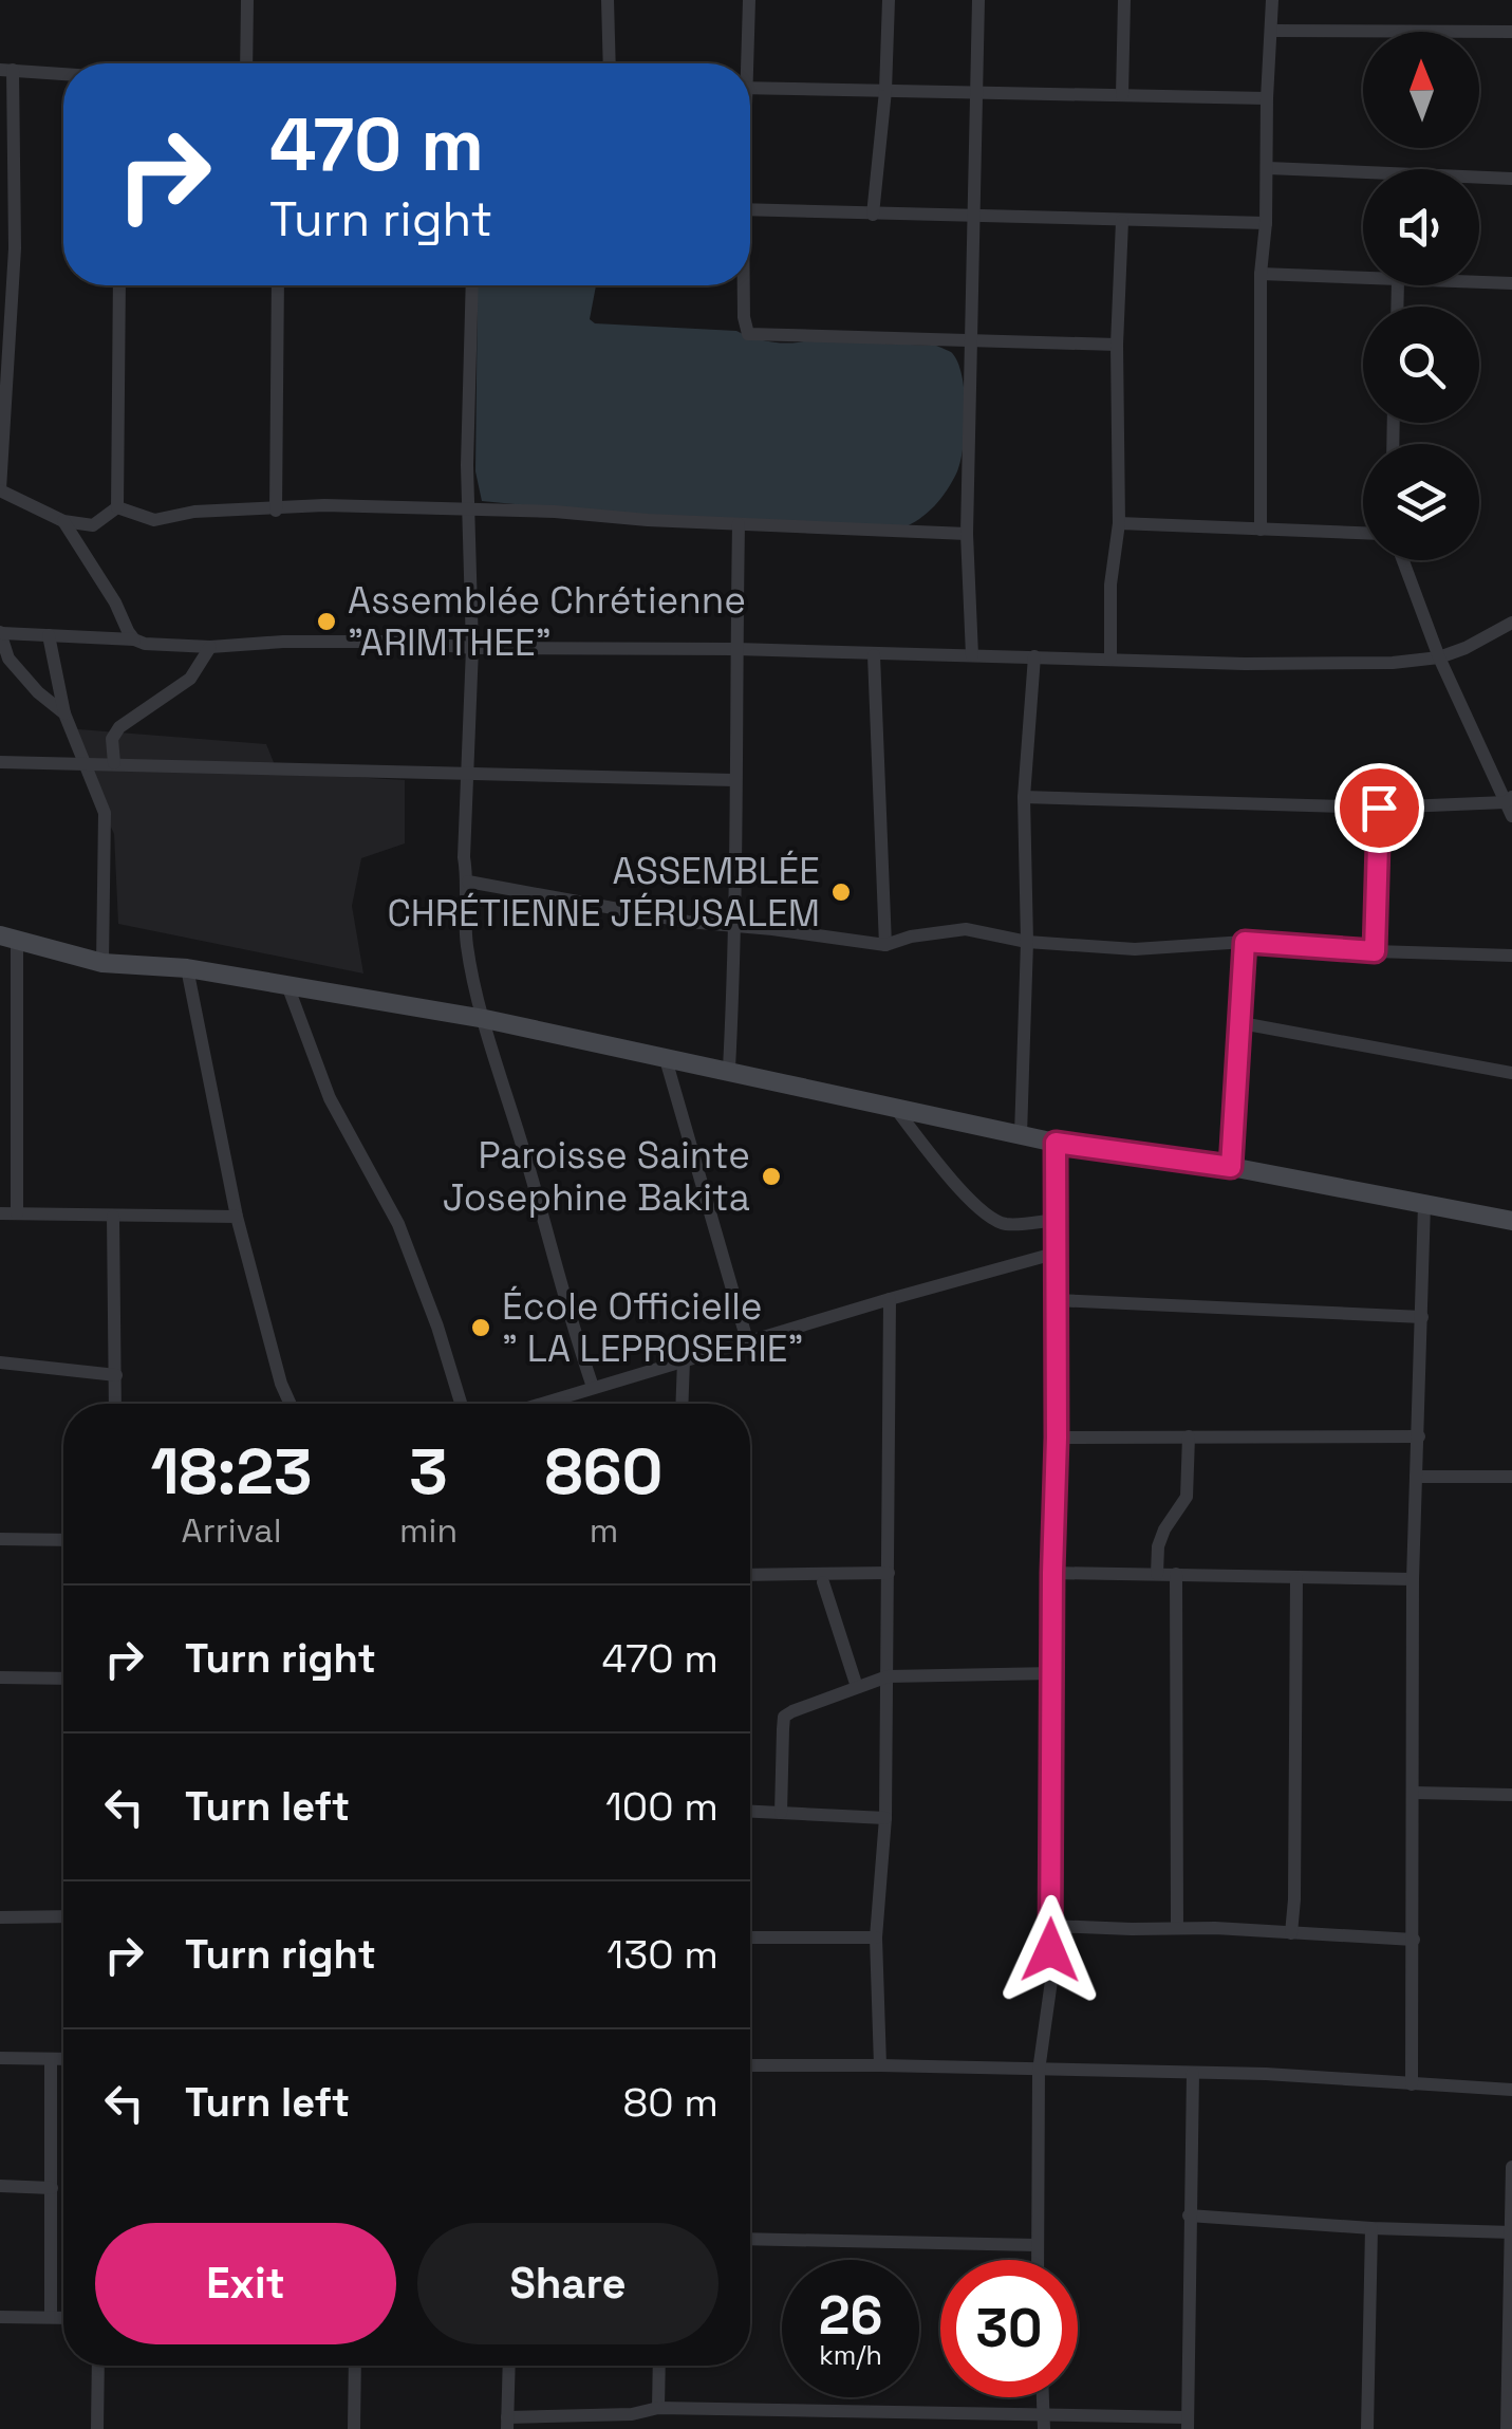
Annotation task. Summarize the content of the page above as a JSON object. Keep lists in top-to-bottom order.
{
  "places": [
    "Assemblée Chrétienne \"ARIMTHEE\"",
    "ASSEMBLÉE CHRÉTIENNE JÉRUSALEM",
    "Paroisse Sainte Josephine Bakita",
    "École Officielle \" LA LEPROSERIE\""
  ],
  "north": "top",
  "page": {
    "turn": ["470 m", "Turn right"],
    "eta": [
      "18:23",
      "Arrival",
      "3",
      "min",
      "860",
      "m"
    ],
    "list": [
      {
        "name": "Turn right",
        "value": "470 m"
      },
      {
        "name": "Turn left",
        "value": "100 m"
      },
      {
        "name": "Turn right",
        "value": "130 m"
      },
      {
        "name": "Turn left",
        "value": "80 m"
      }
    ],
    "buttons": ["Exit", "Share"],
    "speed": "26 km/h",
    "limit": "30"
  }
}
